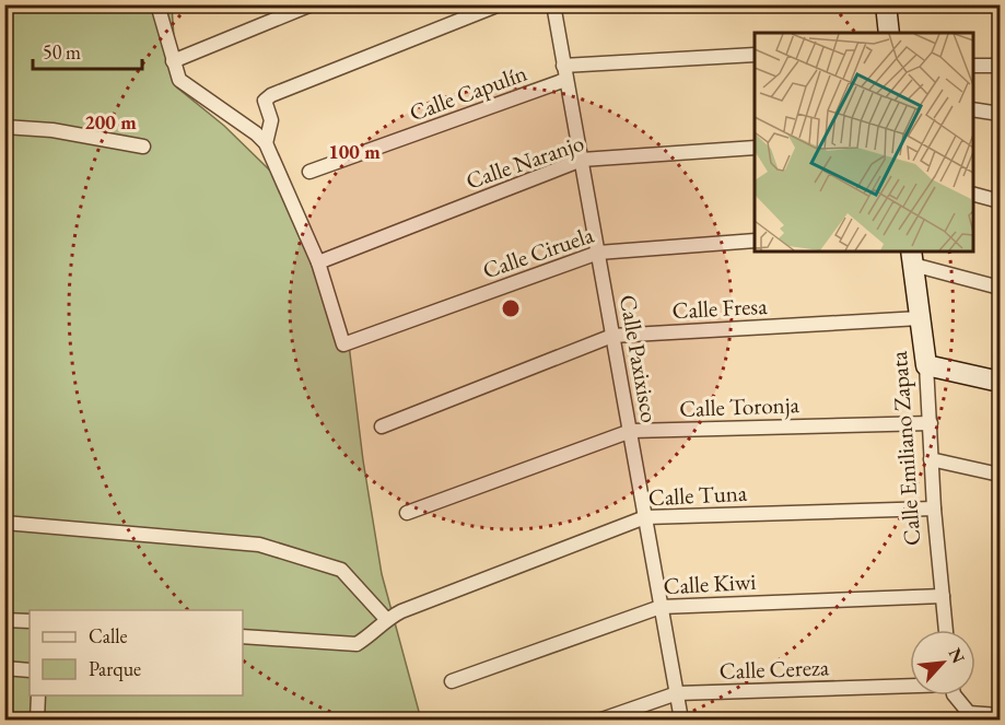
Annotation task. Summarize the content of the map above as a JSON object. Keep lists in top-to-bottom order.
{
  "streets": {
    "main road": ["Calle Emiliano Zapata"],
    "street": [
      "Calle Capulín",
      "Calle Naranjo",
      "Calle Ciruela",
      "Calle Fresa",
      "Calle Paxixisco",
      "Calle Toronja",
      "Calle Tuna",
      "Calle Kiwi",
      "Calle Cereza"
    ]
  },
  "crossings": [
    ["Calle Capulín", "Calle Paxixisco"],
    ["Calle Naranjo", "Calle Ciruela"],
    ["Calle Naranjo", "Calle Paxixisco"],
    ["Calle Ciruela", "Calle Paxixisco"],
    ["Calle Fresa", "Calle Paxixisco"],
    ["Calle Fresa", "Calle Emiliano Zapata"],
    ["Calle Paxixisco", "Calle Toronja"],
    ["Calle Paxixisco", "Calle Tuna"],
    ["Calle Paxixisco", "Calle Kiwi"],
    ["Calle Paxixisco", "Calle Cereza"],
    ["Calle Toronja", "Calle Emiliano Zapata"],
    ["Calle Emiliano Zapata", "Calle Tuna"],
    ["Calle Emiliano Zapata", "Calle Kiwi"]
  ],
  "legend": ["Calle", "Parque"],
  "scale_bar": "50 m",
  "north": "top right",
  "rings": ["200 m", "100 m"]
}
